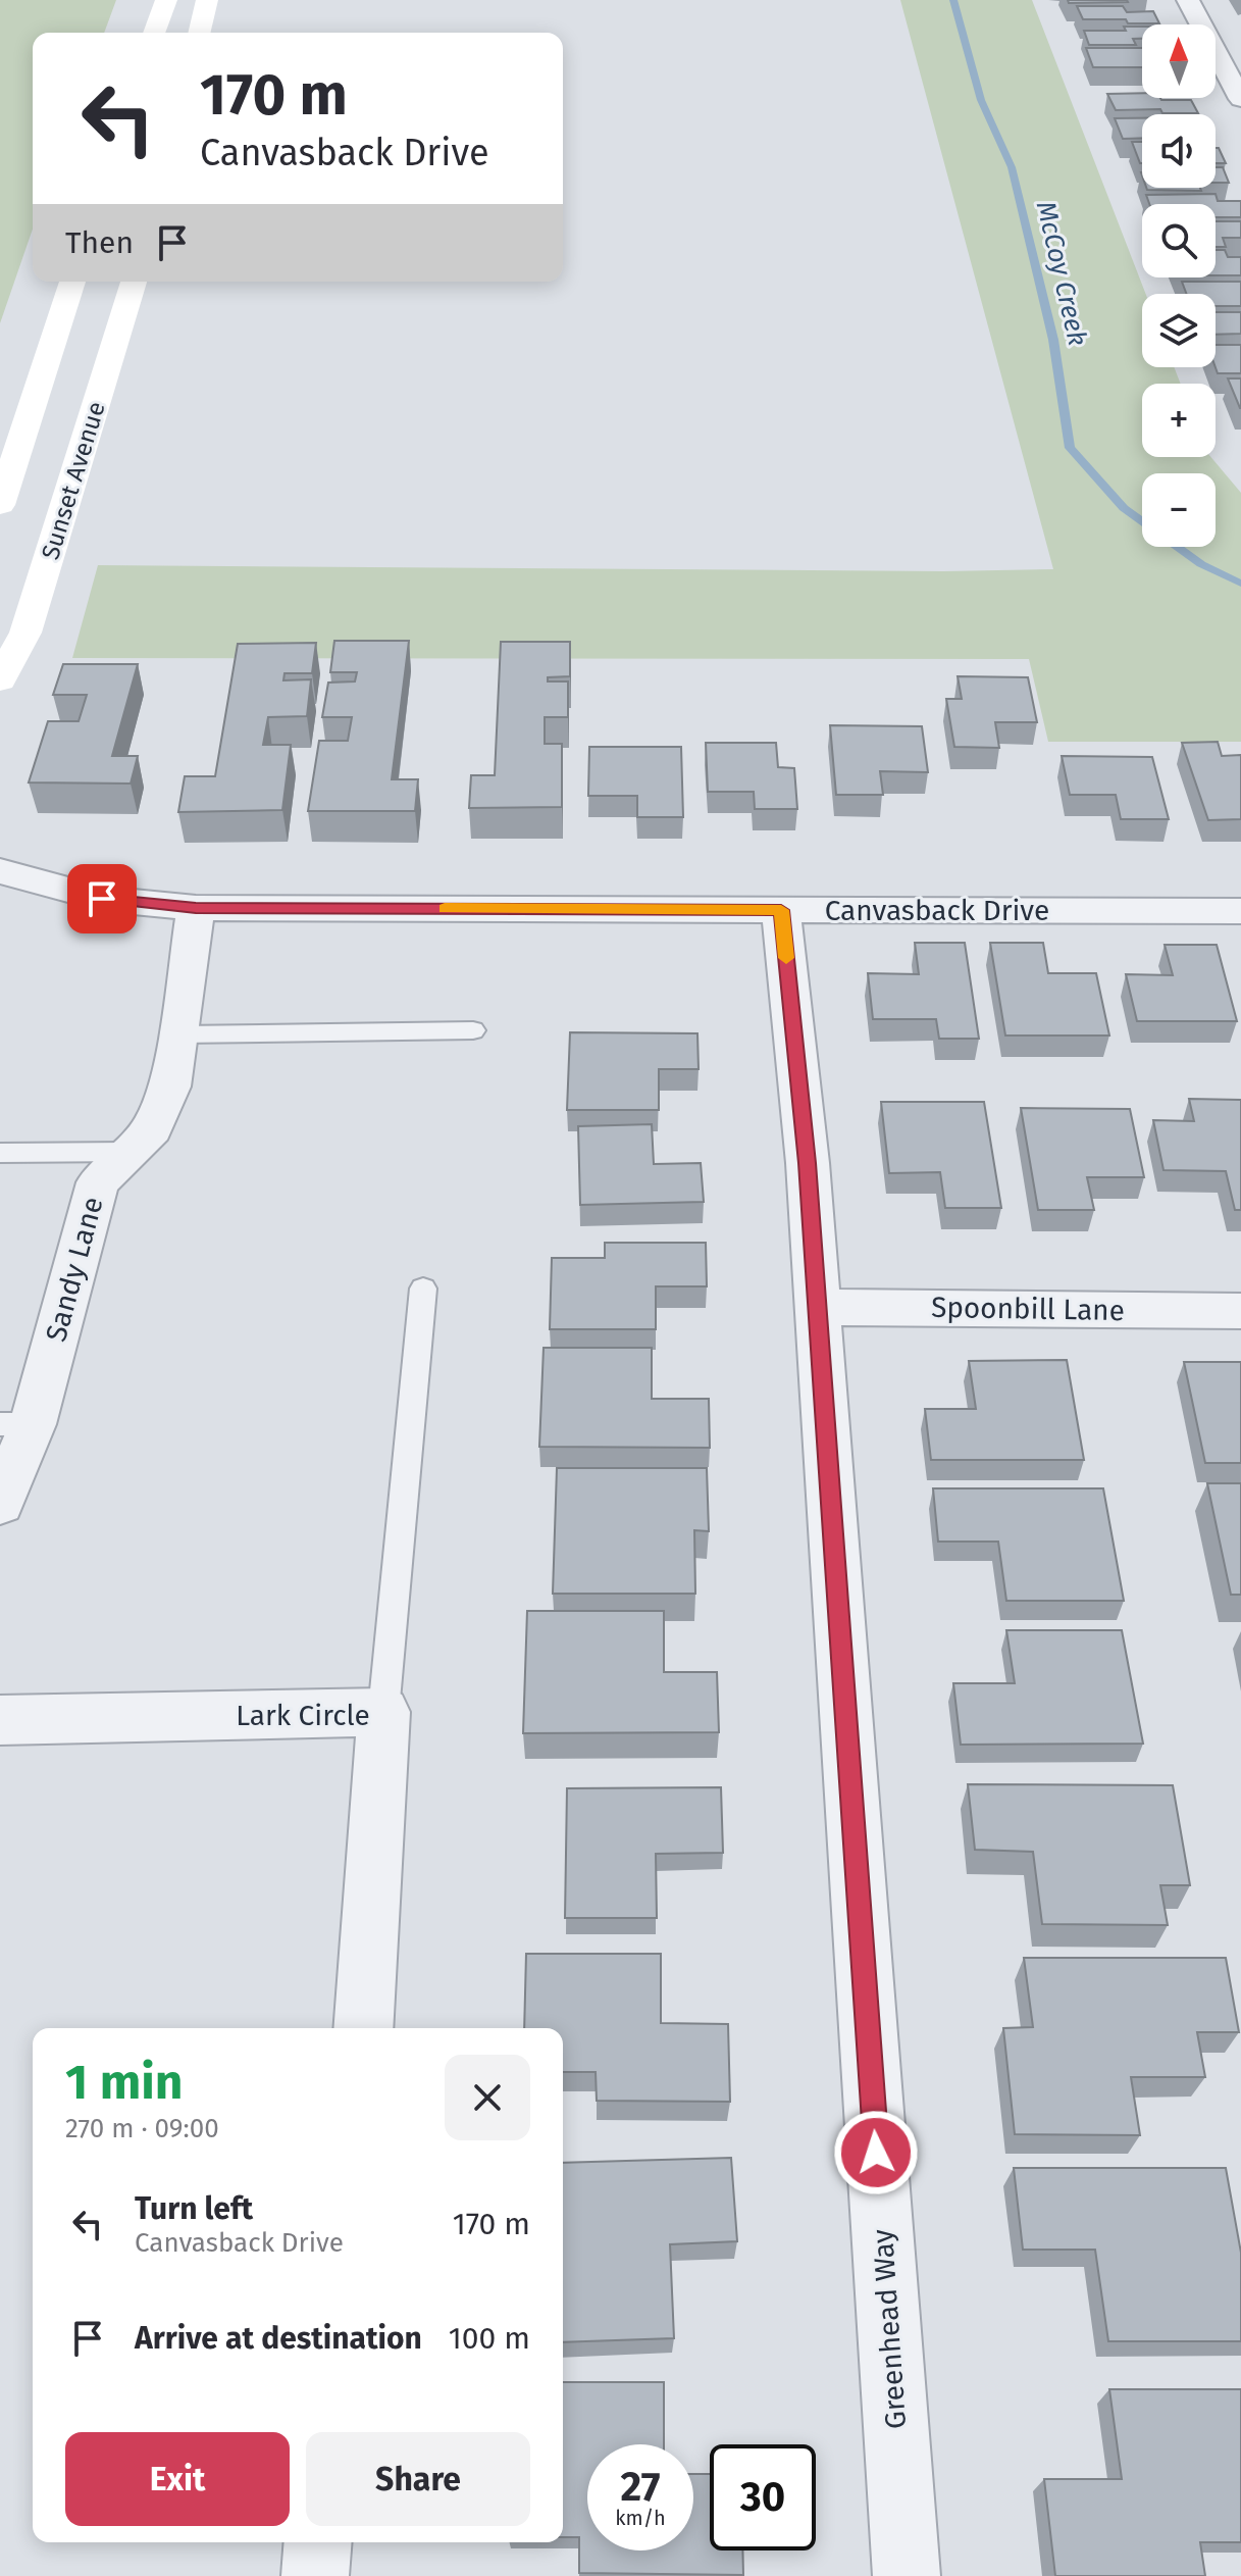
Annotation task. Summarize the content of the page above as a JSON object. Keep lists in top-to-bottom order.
{
  "streets": {
    "main road": ["Sunset Avenue"],
    "street": [
      "Canvasback Drive",
      "Sandy Lane",
      "Spoonbill Lane",
      "Lark Circle",
      "Greenhead Way"
    ]
  },
  "crossings": [
    ["Canvasback Drive", "Sandy Lane"],
    ["Canvasback Drive", "Greenhead Way"],
    ["Spoonbill Lane", "Greenhead Way"]
  ],
  "water": ["McCoy Creek"],
  "north": "top",
  "page": {
    "map_buttons": ["+", "−"],
    "turn": ["170 m", "Canvasback Drive"],
    "then": "Then",
    "heading": ["1 min", "270 m · 09:00"],
    "list": [
      {
        "name": "Turn left",
        "note": "Canvasback Drive",
        "value": "170 m"
      },
      {
        "name": "Arrive at destination",
        "value": "100 m"
      }
    ],
    "buttons": ["Exit", "Share"],
    "speed": "27 km/h",
    "limit": "30"
  }
}
